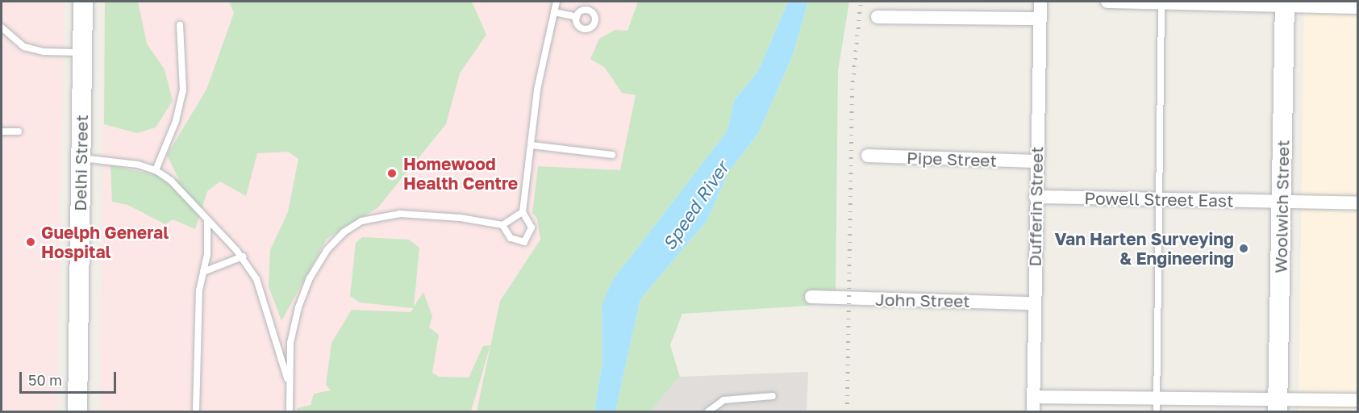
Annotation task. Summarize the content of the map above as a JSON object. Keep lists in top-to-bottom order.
{
  "streets": {
    "street": [
      "Pipe Street",
      "Delhi Street",
      "Powell Street East",
      "Dufferin Street",
      "Woolwich Street",
      "John Street"
    ]
  },
  "crossings": [
    ["Pipe Street", "Dufferin Street"],
    ["Powell Street East", "Dufferin Street"],
    ["Powell Street East", "Woolwich Street"],
    ["Dufferin Street", "John Street"]
  ],
  "water": ["Speed River"],
  "places": ["Homewood Health Centre", "Guelph General Hospital", "Van Harten Surveying & Engineering"],
  "scale_bar": "50 m"
}
